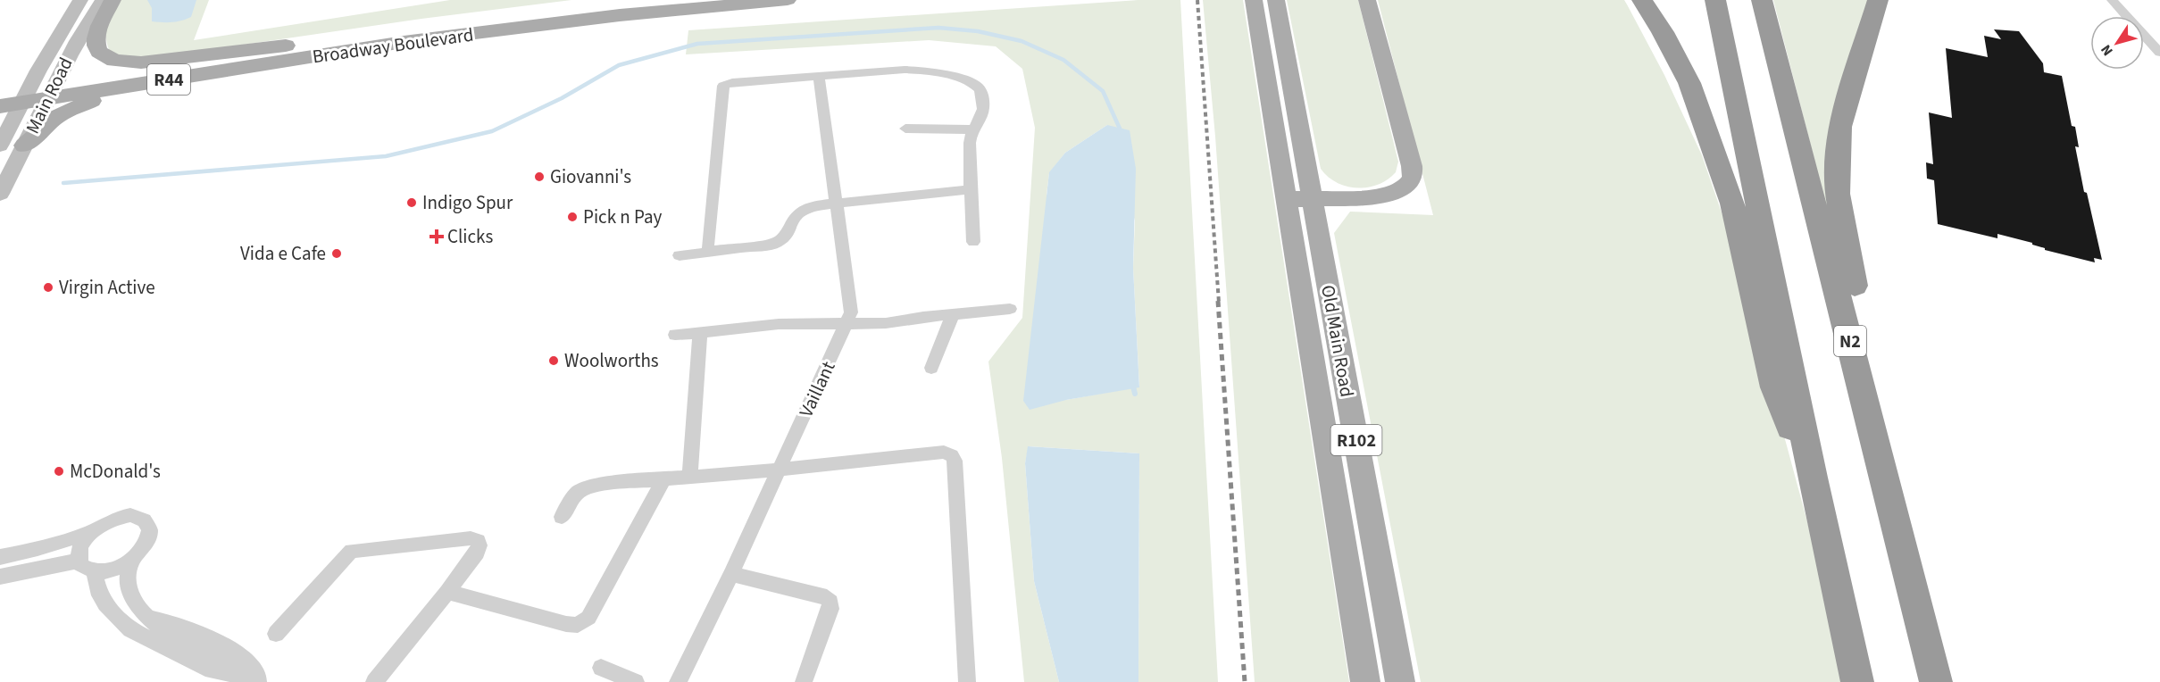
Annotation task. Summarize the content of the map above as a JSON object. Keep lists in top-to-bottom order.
{
  "streets": {
    "highway": ["N2"],
    "main road": [
      "Broadway Boulevard",
      "R44",
      "Main Road",
      "Old Main Road",
      "R102"
    ],
    "street": ["Vaillant"]
  },
  "crossings": [
    ["Broadway Boulevard", "Main Road"]
  ],
  "places": {
    "other": [
      "Giovanni's",
      "Indigo Spur",
      "Pick n Pay",
      "Vida e Cafe",
      "Virgin Active",
      "Woolworths",
      "McDonald's"
    ],
    "health": ["Clicks"]
  },
  "north": "bottom left"
}
